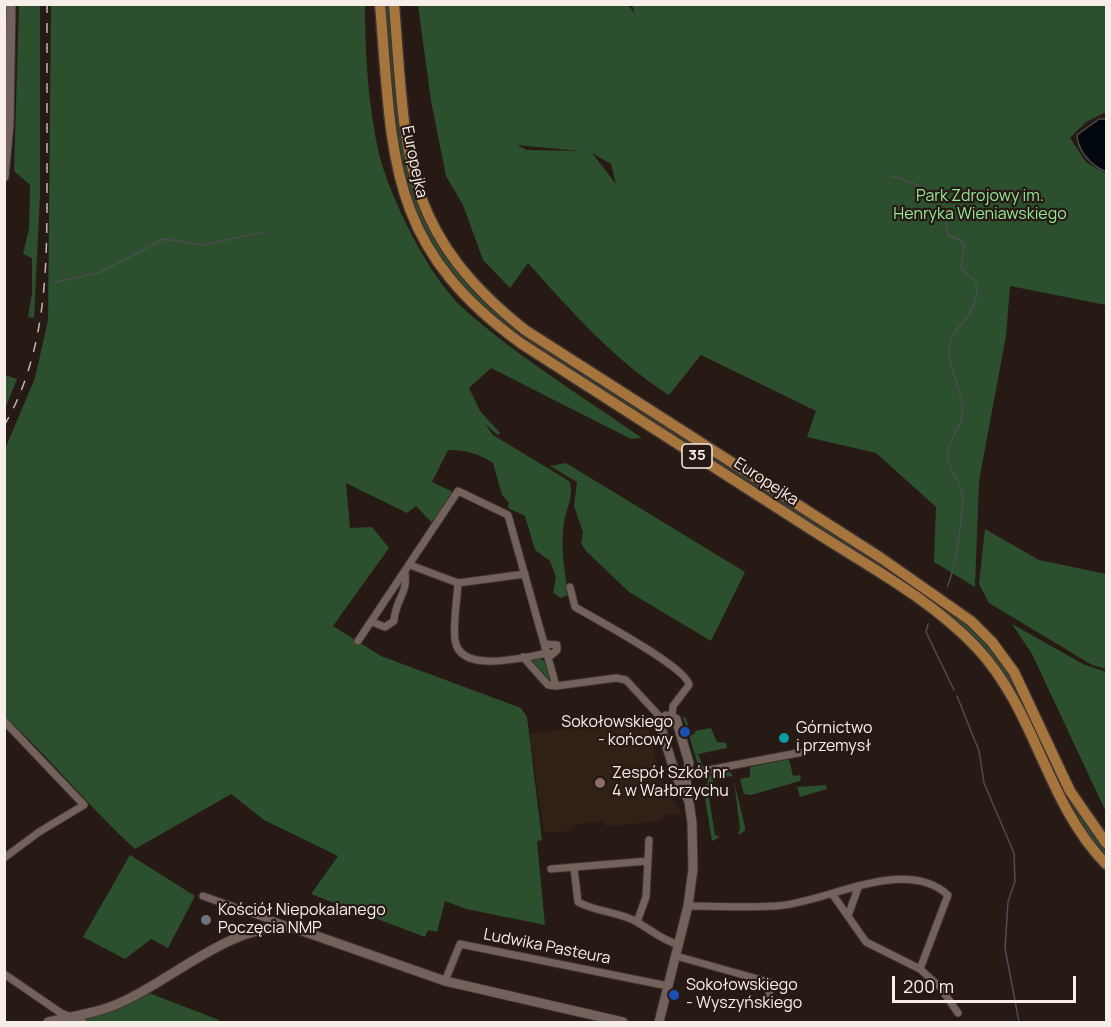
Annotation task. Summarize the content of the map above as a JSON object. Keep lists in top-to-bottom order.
{
  "streets": {
    "main road": ["Europejka", "35"],
    "street": ["Ludwika Pasteura"]
  },
  "parks": ["Park Zdrojowy im. Henryka Wieniawskiego"],
  "places": [
    "Sokołowskiego - końcowy",
    "Górnictwo i przemysł",
    "Zespół Szkół nr 4 w Wałbrzychu",
    "Kościół Niepokalanego Poczęcia NMP",
    "Sokołowskiego - Wyszyńskiego"
  ],
  "scale_bar": "200 m"
}
